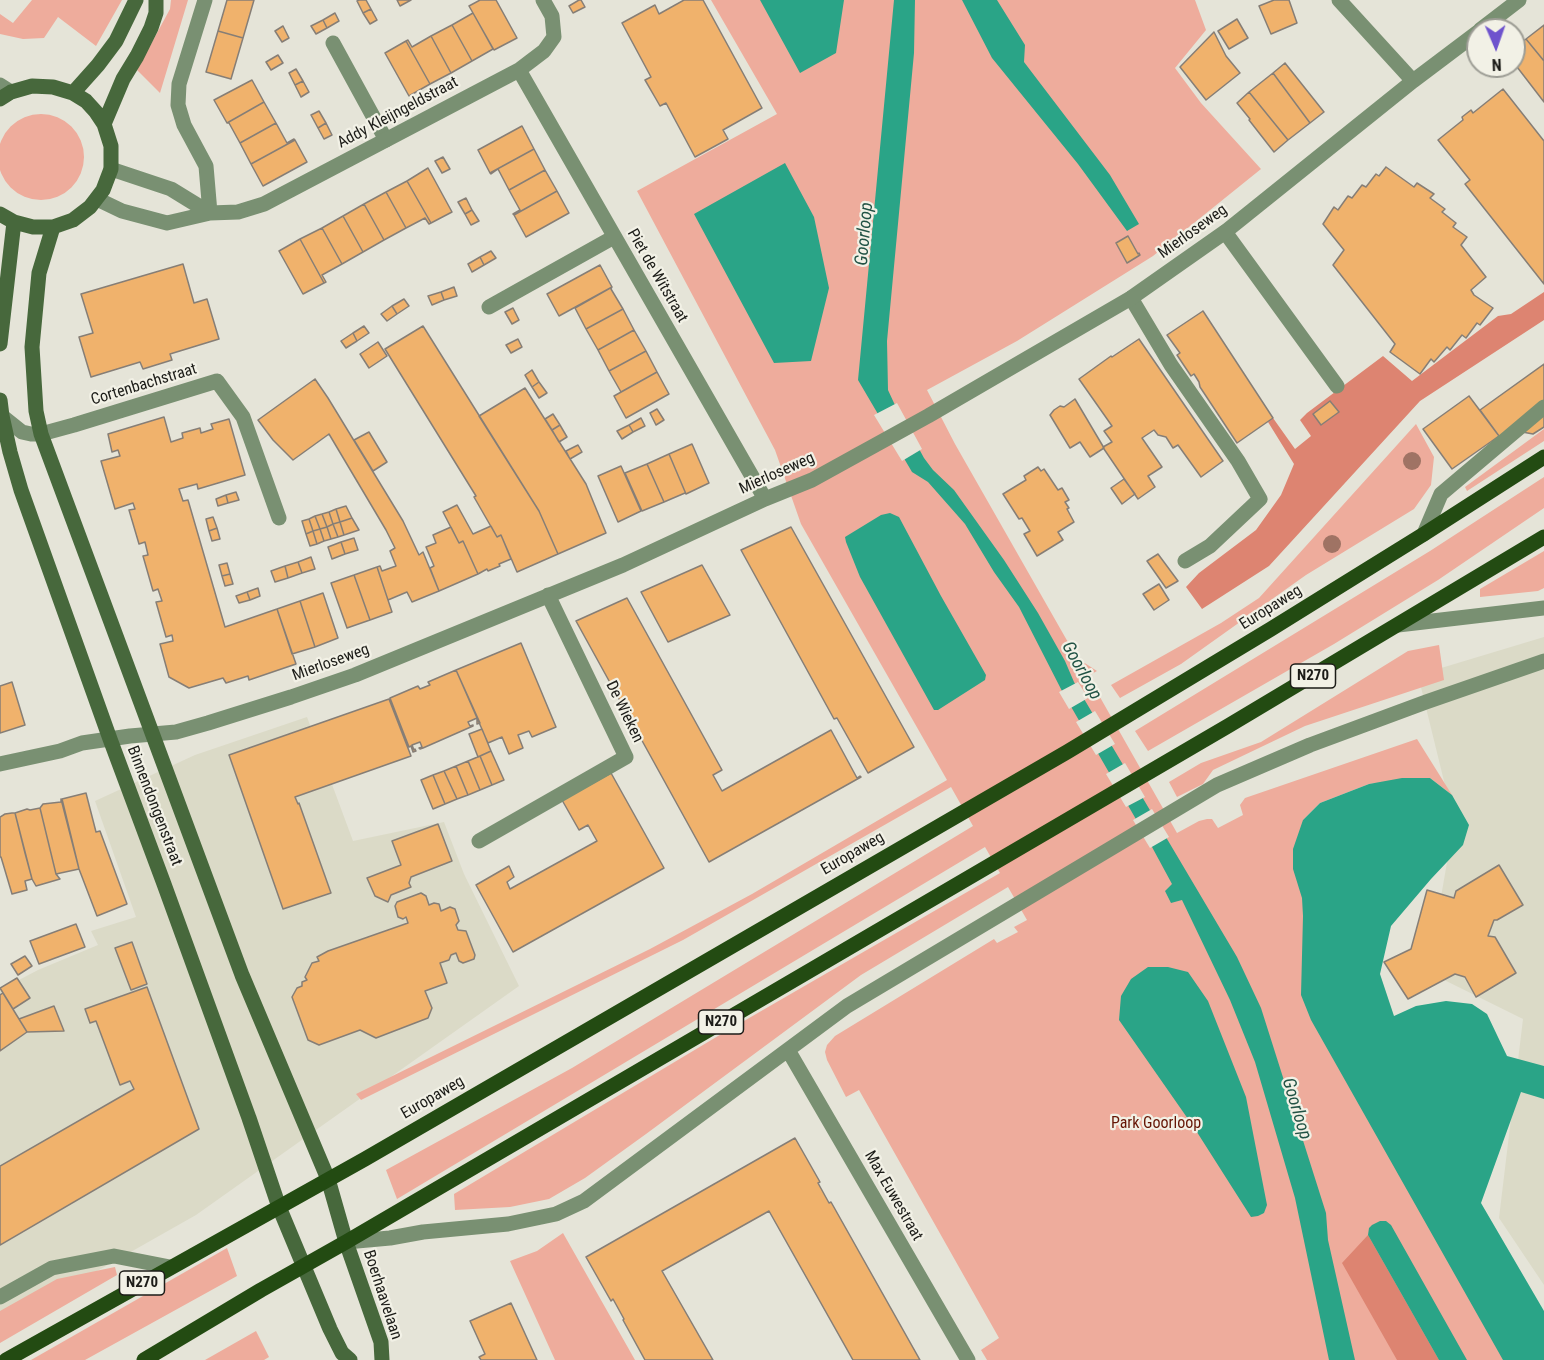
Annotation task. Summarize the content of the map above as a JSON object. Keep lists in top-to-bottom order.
{
  "streets": {
    "main road": [
      "Europaweg",
      "N270",
      "Binnendongenstraat",
      "Boerhaavelaan"
    ],
    "street": [
      "Addy Kleijngeldstraat",
      "Mierloseweg",
      "Piet de Witstraat",
      "Cortenbachstraat",
      "De Wieken",
      "Max Euwestraat"
    ]
  },
  "crossings": [
    ["Addy Kleijngeldstraat", "Piet de Witstraat"],
    ["Mierloseweg", "Piet de Witstraat"],
    ["Mierloseweg", "De Wieken"],
    ["Mierloseweg", "Binnendongenstraat"],
    ["Cortenbachstraat", "Binnendongenstraat"],
    ["Europaweg", "Binnendongenstraat"],
    ["N270", "Binnendongenstraat"],
    ["N270", "Boerhaavelaan"],
    ["Binnendongenstraat", "Boerhaavelaan"]
  ],
  "water": ["Goorloop"],
  "parks": ["Park Goorloop"],
  "north": "bottom"
}
